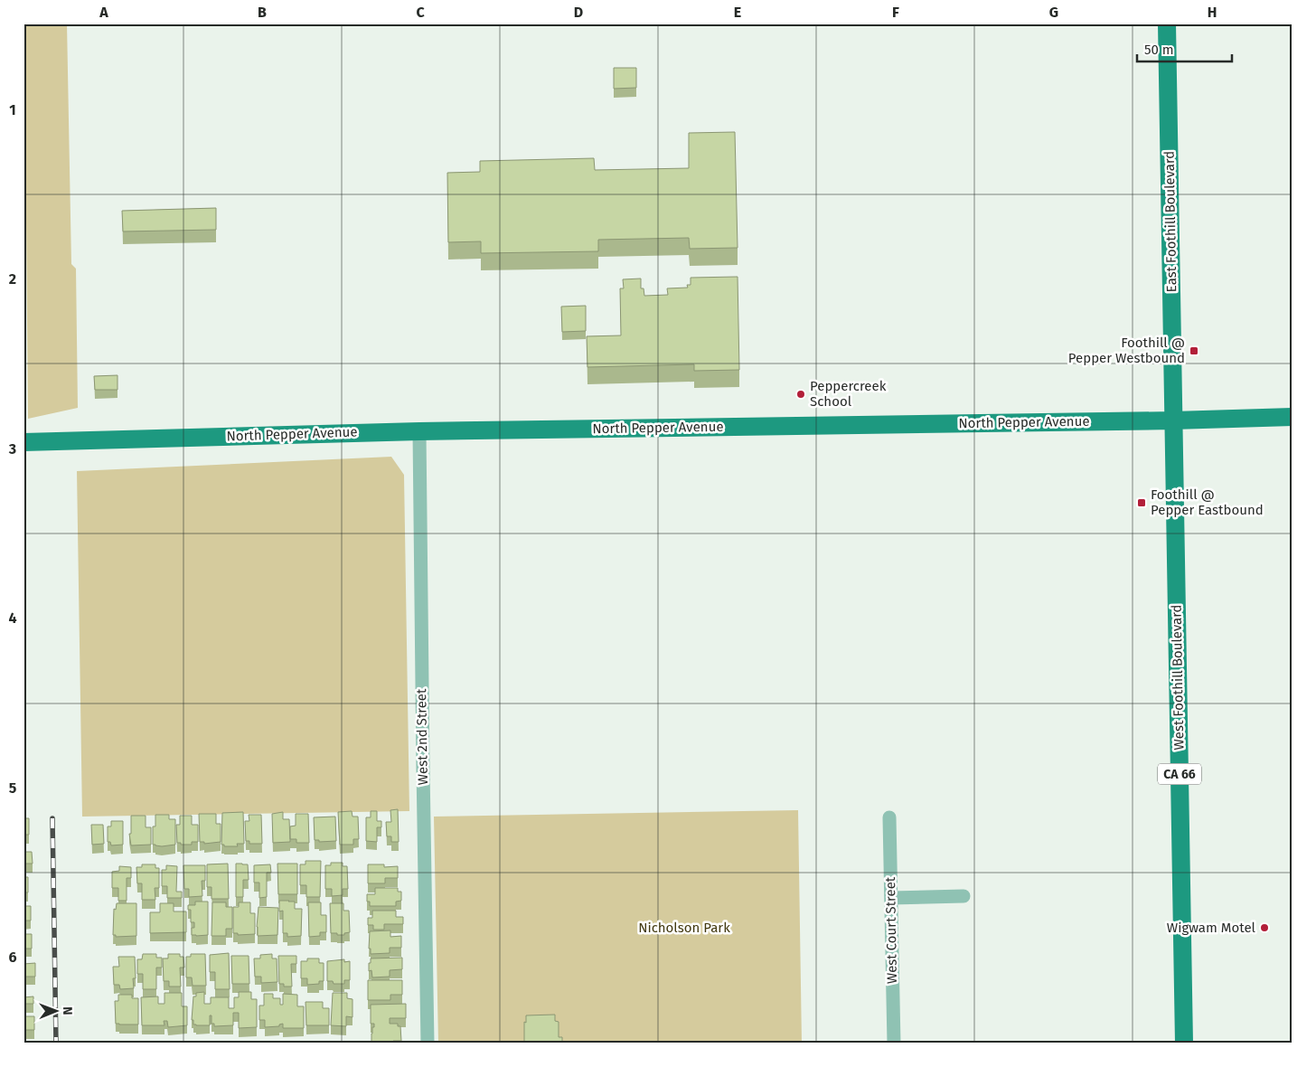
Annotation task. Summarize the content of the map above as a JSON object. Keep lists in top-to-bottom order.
{
  "streets": {
    "main road": [
      "East Foothill Boulevard",
      "North Pepper Avenue",
      "West Foothill Boulevard",
      "CA 66"
    ],
    "street": ["West 2nd Street", "West Court Street"]
  },
  "crossings": [
    ["East Foothill Boulevard", "North Pepper Avenue"],
    ["East Foothill Boulevard", "West Foothill Boulevard"],
    ["North Pepper Avenue", "West Foothill Boulevard"],
    ["North Pepper Avenue", "West 2nd Street"]
  ],
  "parks": ["Nicholson Park"],
  "places": {
    "transit": ["Foothill @ Pepper Westbound", "Foothill @ Pepper Eastbound"],
    "other": ["Peppercreek School", "Wigwam Motel"]
  },
  "scale_bar": "50 m",
  "north": "right",
  "grid": {
    "columns": [
      "A",
      "B",
      "C",
      "D",
      "E",
      "F",
      "G",
      "H"
    ],
    "rows": [
      "1",
      "2",
      "3",
      "4",
      "5",
      "6"
    ]
  }
}
